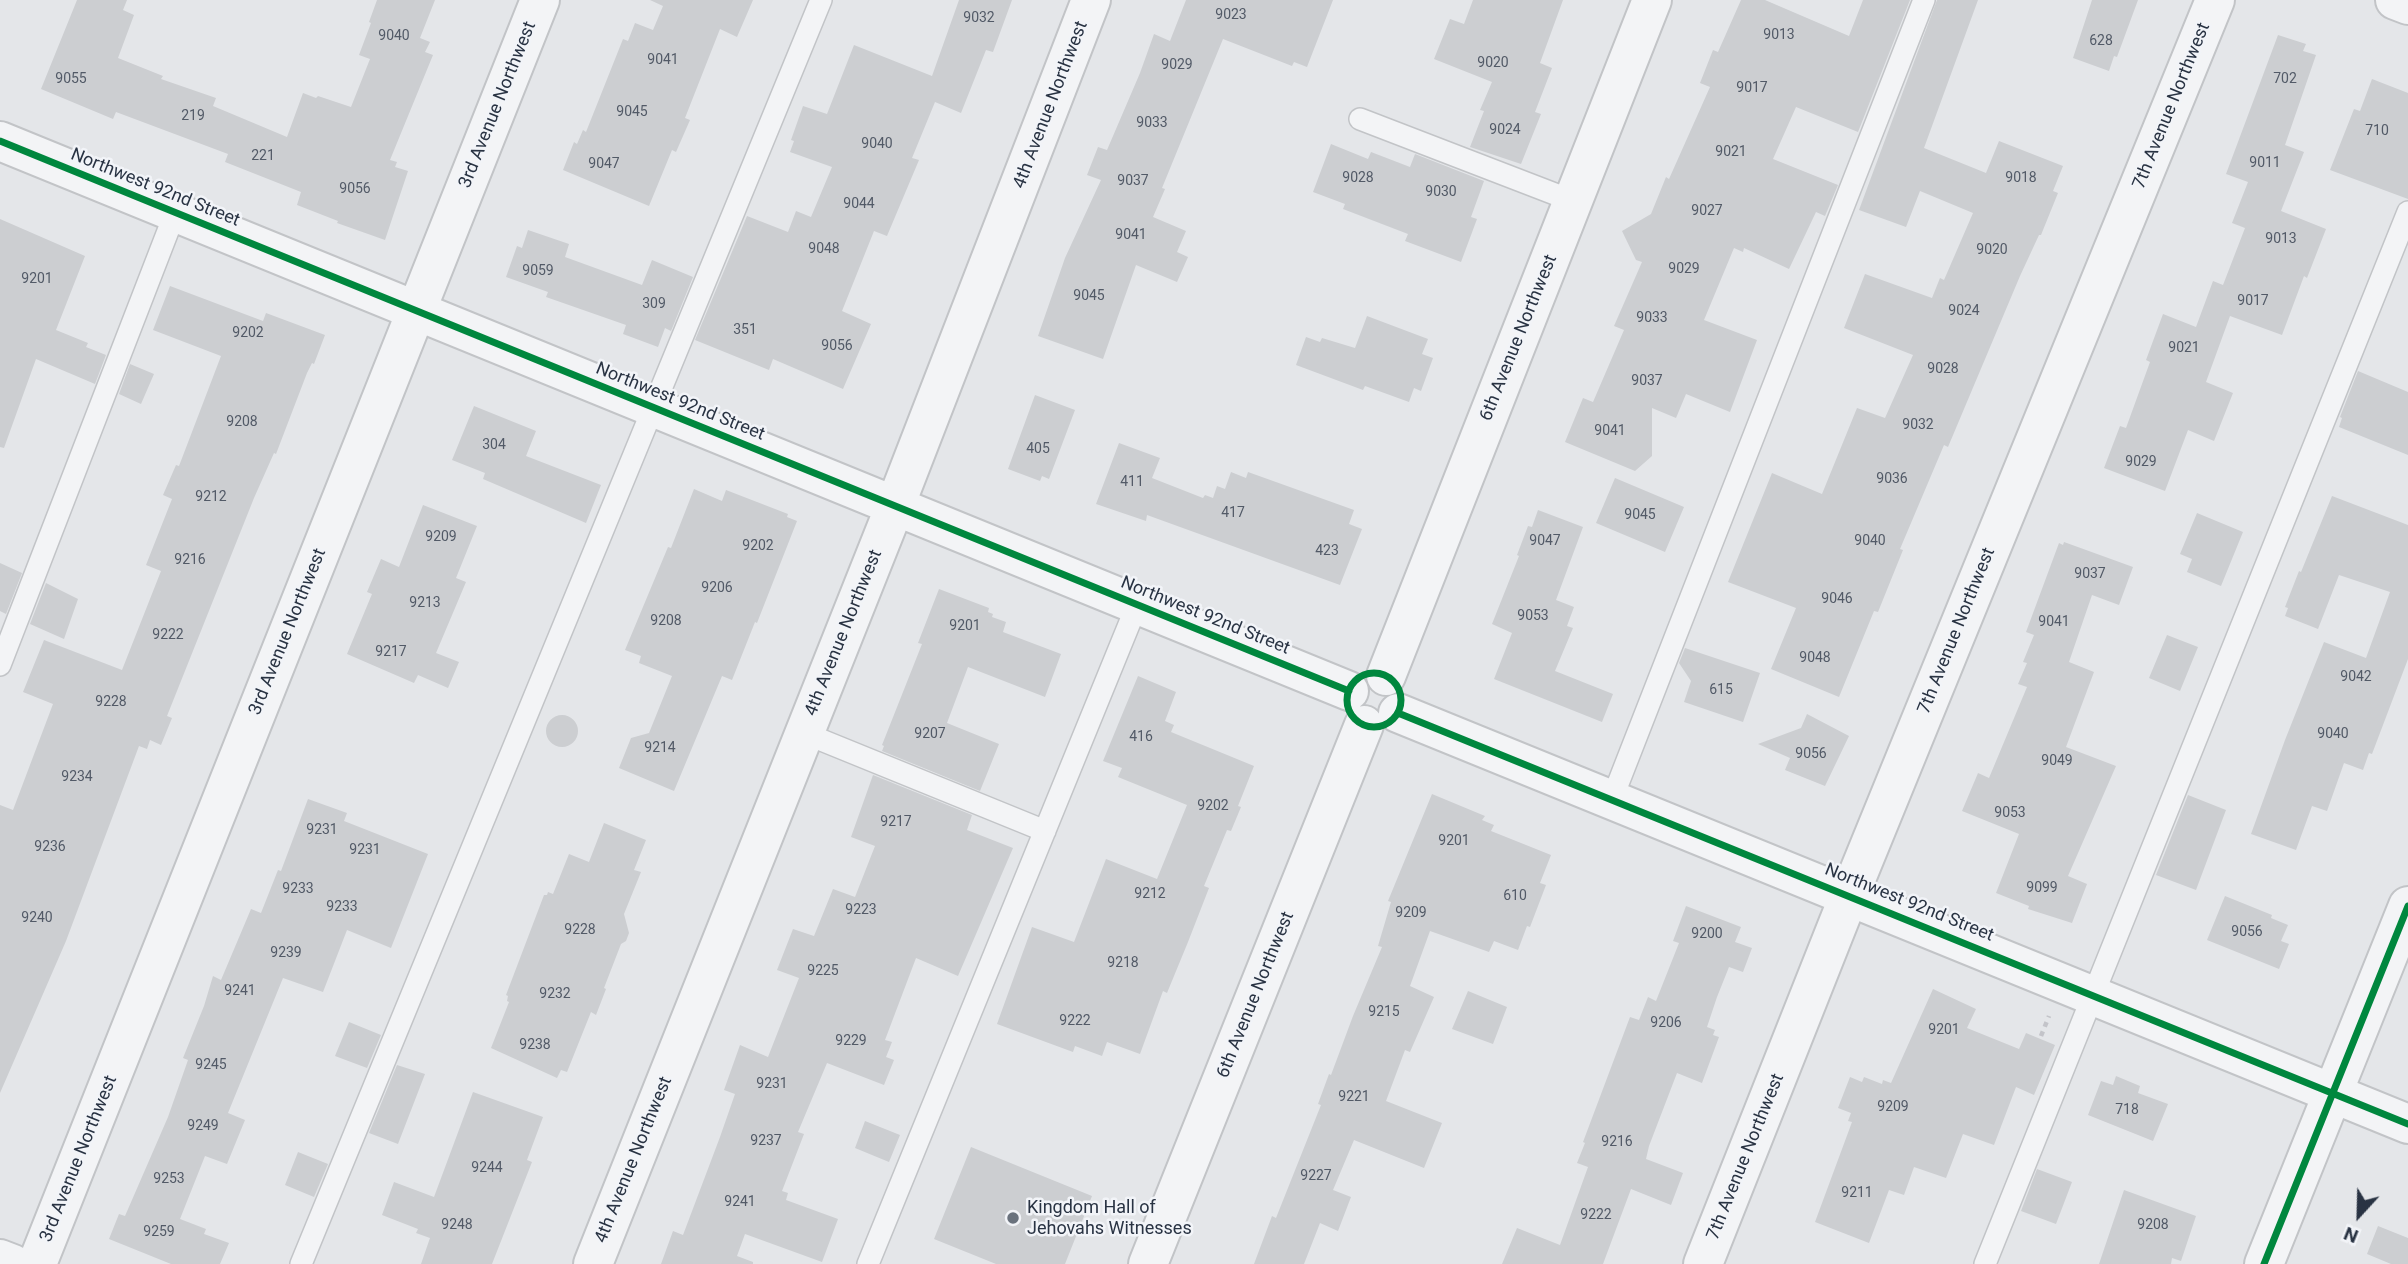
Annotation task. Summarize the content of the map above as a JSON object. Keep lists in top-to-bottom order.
{
  "streets": {
    "street": [
      "3rd Avenue Northwest",
      "4th Avenue Northwest",
      "7th Avenue Northwest",
      "Northwest 92nd Street",
      "6th Avenue Northwest"
    ]
  },
  "crossings": [
    ["3rd Avenue Northwest", "Northwest 92nd Street"],
    ["4th Avenue Northwest", "Northwest 92nd Street"],
    ["7th Avenue Northwest", "Northwest 92nd Street"],
    ["Northwest 92nd Street", "6th Avenue Northwest"]
  ],
  "places": ["Kingdom Hall of Jehovahs Witnesses"],
  "house_numbers": [
    "9023",
    "9032",
    "9013",
    "9040",
    "628",
    "9041",
    "9020",
    "9029",
    "9055",
    "702",
    "9017",
    "9045",
    "219",
    "9033",
    "9024",
    "710",
    "9040",
    "9021",
    "221",
    "9011",
    "9047",
    "9028",
    "9018",
    "9037",
    "9056",
    "9030",
    "9044",
    "9027",
    "9041",
    "9013",
    "9048",
    "9020",
    "9029",
    "9059",
    "9201",
    "9045",
    "9017",
    "309",
    "9024",
    "9033",
    "351",
    "9202",
    "9056",
    "9021",
    "9028",
    "9037",
    "9208",
    "9032",
    "9041",
    "304",
    "405",
    "9029",
    "9036",
    "411",
    "9212",
    "417",
    "9045",
    "9209",
    "9047",
    "9040",
    "9202",
    "423",
    "9216",
    "9037",
    "9206",
    "9046",
    "9213",
    "9053",
    "9208",
    "9041",
    "9201",
    "9222",
    "9217",
    "9048",
    "9042",
    "615",
    "9228",
    "9207",
    "9040",
    "416",
    "9214",
    "9056",
    "9049",
    "9234",
    "9202",
    "9053",
    "9217",
    "9231",
    "9201",
    "9236",
    "9231",
    "9099",
    "9233",
    "9212",
    "610",
    "9233",
    "9223",
    "9209",
    "9240",
    "9228",
    "9056",
    "9200",
    "9239",
    "9218",
    "9225",
    "9241",
    "9232",
    "9215",
    "9222",
    "9206",
    "9201",
    "9229",
    "9238",
    "9245",
    "9231",
    "9221",
    "9209",
    "718",
    "9249",
    "9237",
    "9216",
    "9244",
    "9227",
    "9253",
    "9211",
    "9241",
    "9222",
    "9248",
    "9208",
    "9259"
  ],
  "north": "bottom"
}
